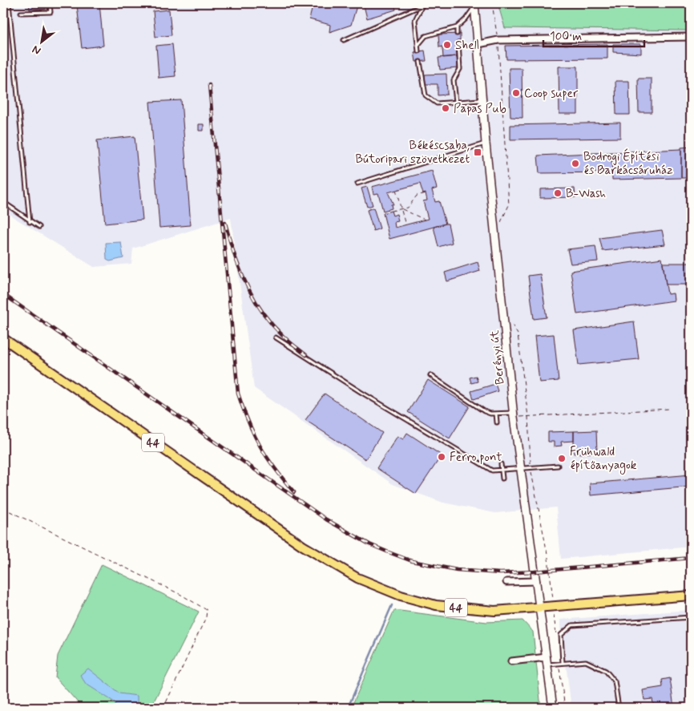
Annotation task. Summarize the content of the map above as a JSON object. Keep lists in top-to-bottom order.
{
  "streets": {
    "main road": ["44"],
    "street": ["Berényi út"]
  },
  "crossings": [
    ["Berényi út", "44"]
  ],
  "places": {
    "other": [
      "Shell",
      "Coop super",
      "Papas Pub",
      "Bodrogi Építési és Barkácsáruház",
      "B-Wash",
      "Ferro pont",
      "Frühwald építőanyagok"
    ],
    "transit": ["Békéscsaba, Bútoripari szövetkezet"]
  },
  "scale_bar": "100 m",
  "north": "bottom left"
}
